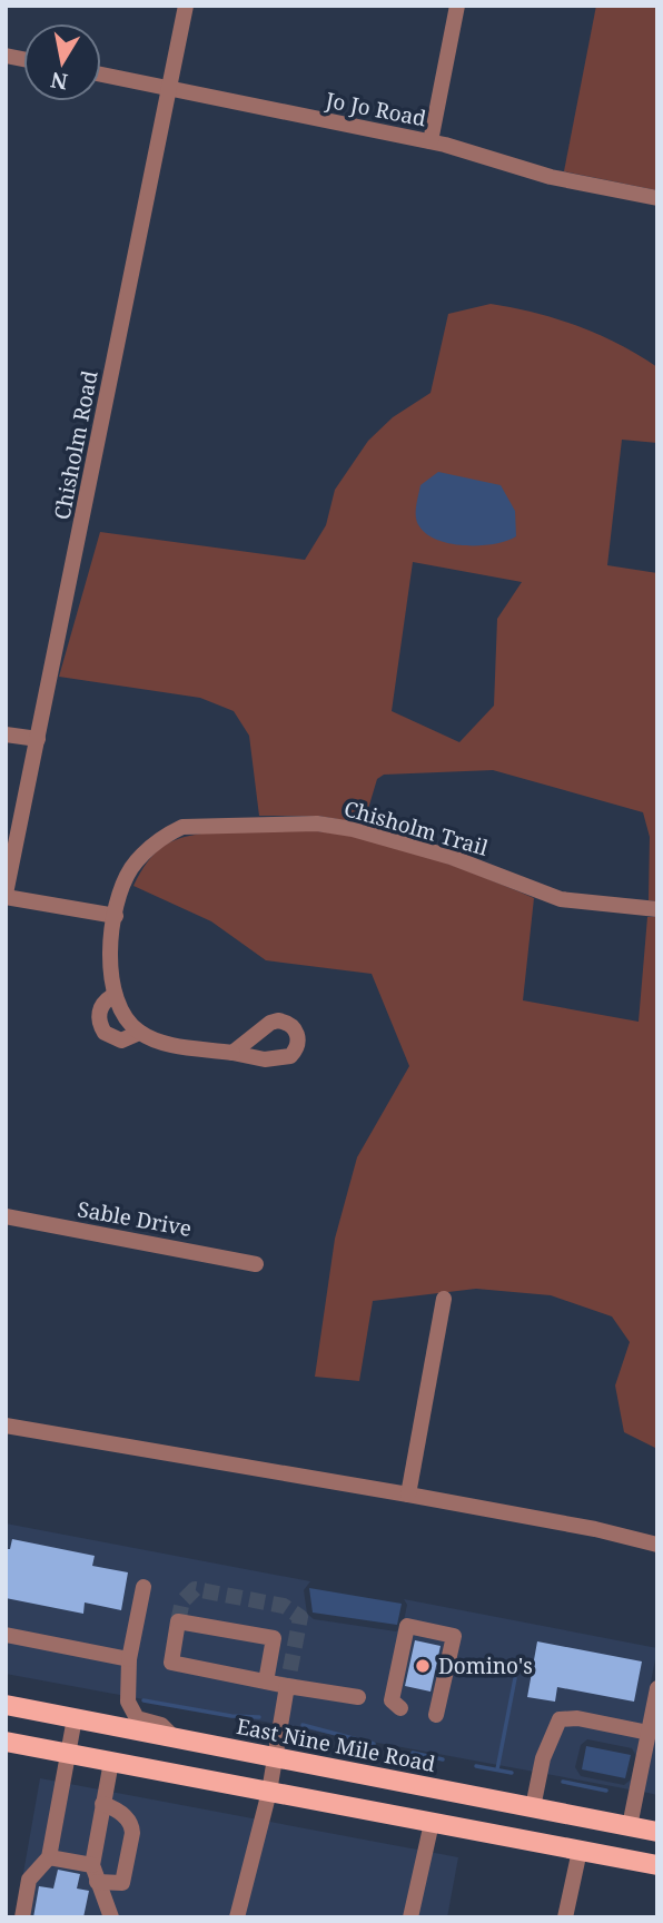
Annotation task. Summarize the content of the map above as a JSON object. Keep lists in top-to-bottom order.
{
  "streets": {
    "main road": ["East Nine Mile Road"],
    "street": [
      "Jo Jo Road",
      "Chisholm Road",
      "Chisholm Trail",
      "Sable Drive"
    ]
  },
  "crossings": [
    ["Jo Jo Road", "Chisholm Road"]
  ],
  "places": ["Domino's"],
  "north": "bottom"
}
